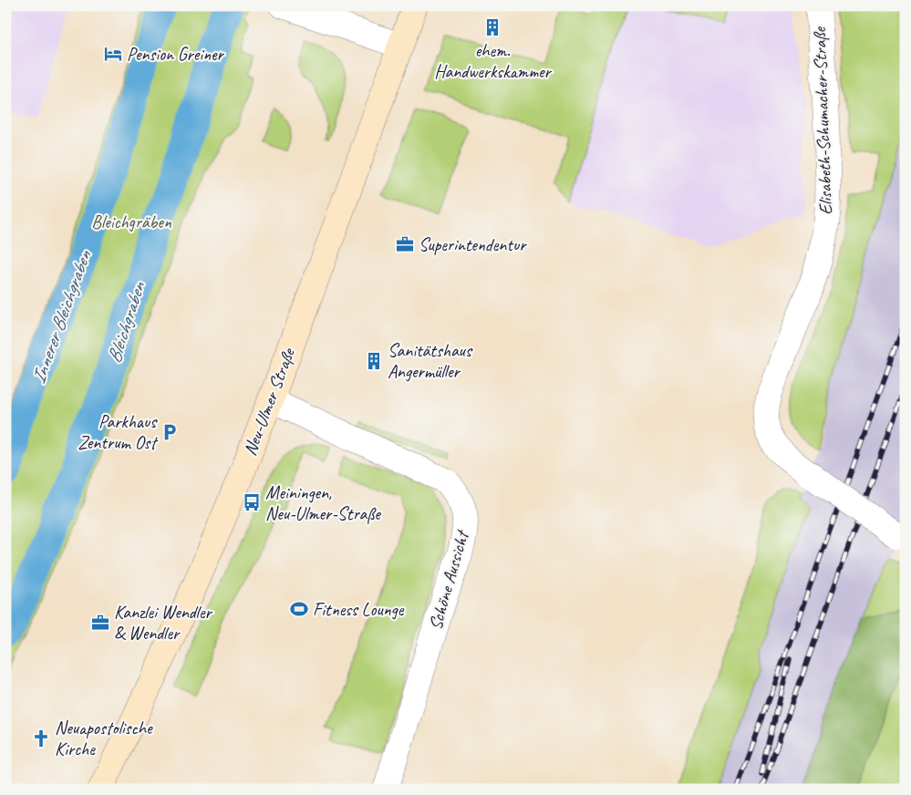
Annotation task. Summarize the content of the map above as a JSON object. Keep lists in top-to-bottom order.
{
  "streets": {
    "main road": ["Neu-Ulmer Straße"],
    "street": ["Elisabeth-Schumacher-Straße", "Schöne Aussicht"]
  },
  "crossings": [
    ["Neu-Ulmer Straße", "Schöne Aussicht"]
  ],
  "water": ["Innerer Bleichgraben", "Bleichgraben"],
  "parks": ["Bleichgräben"],
  "places": {
    "building": ["ehem. Handwerkskammer", "Sanitätshaus Angermüller"],
    "hotel": ["Pension Greiner"],
    "office": ["Superintendentur", "Kanzlei Wendler & Wendler"],
    "parking": ["Parkhaus Zentrum Ost"],
    "bus stop": ["Meiningen, Neu-Ulmer-Straße"],
    "sports": ["Fitness Lounge"],
    "church": ["Neuapostolische Kirche"]
  }
}
